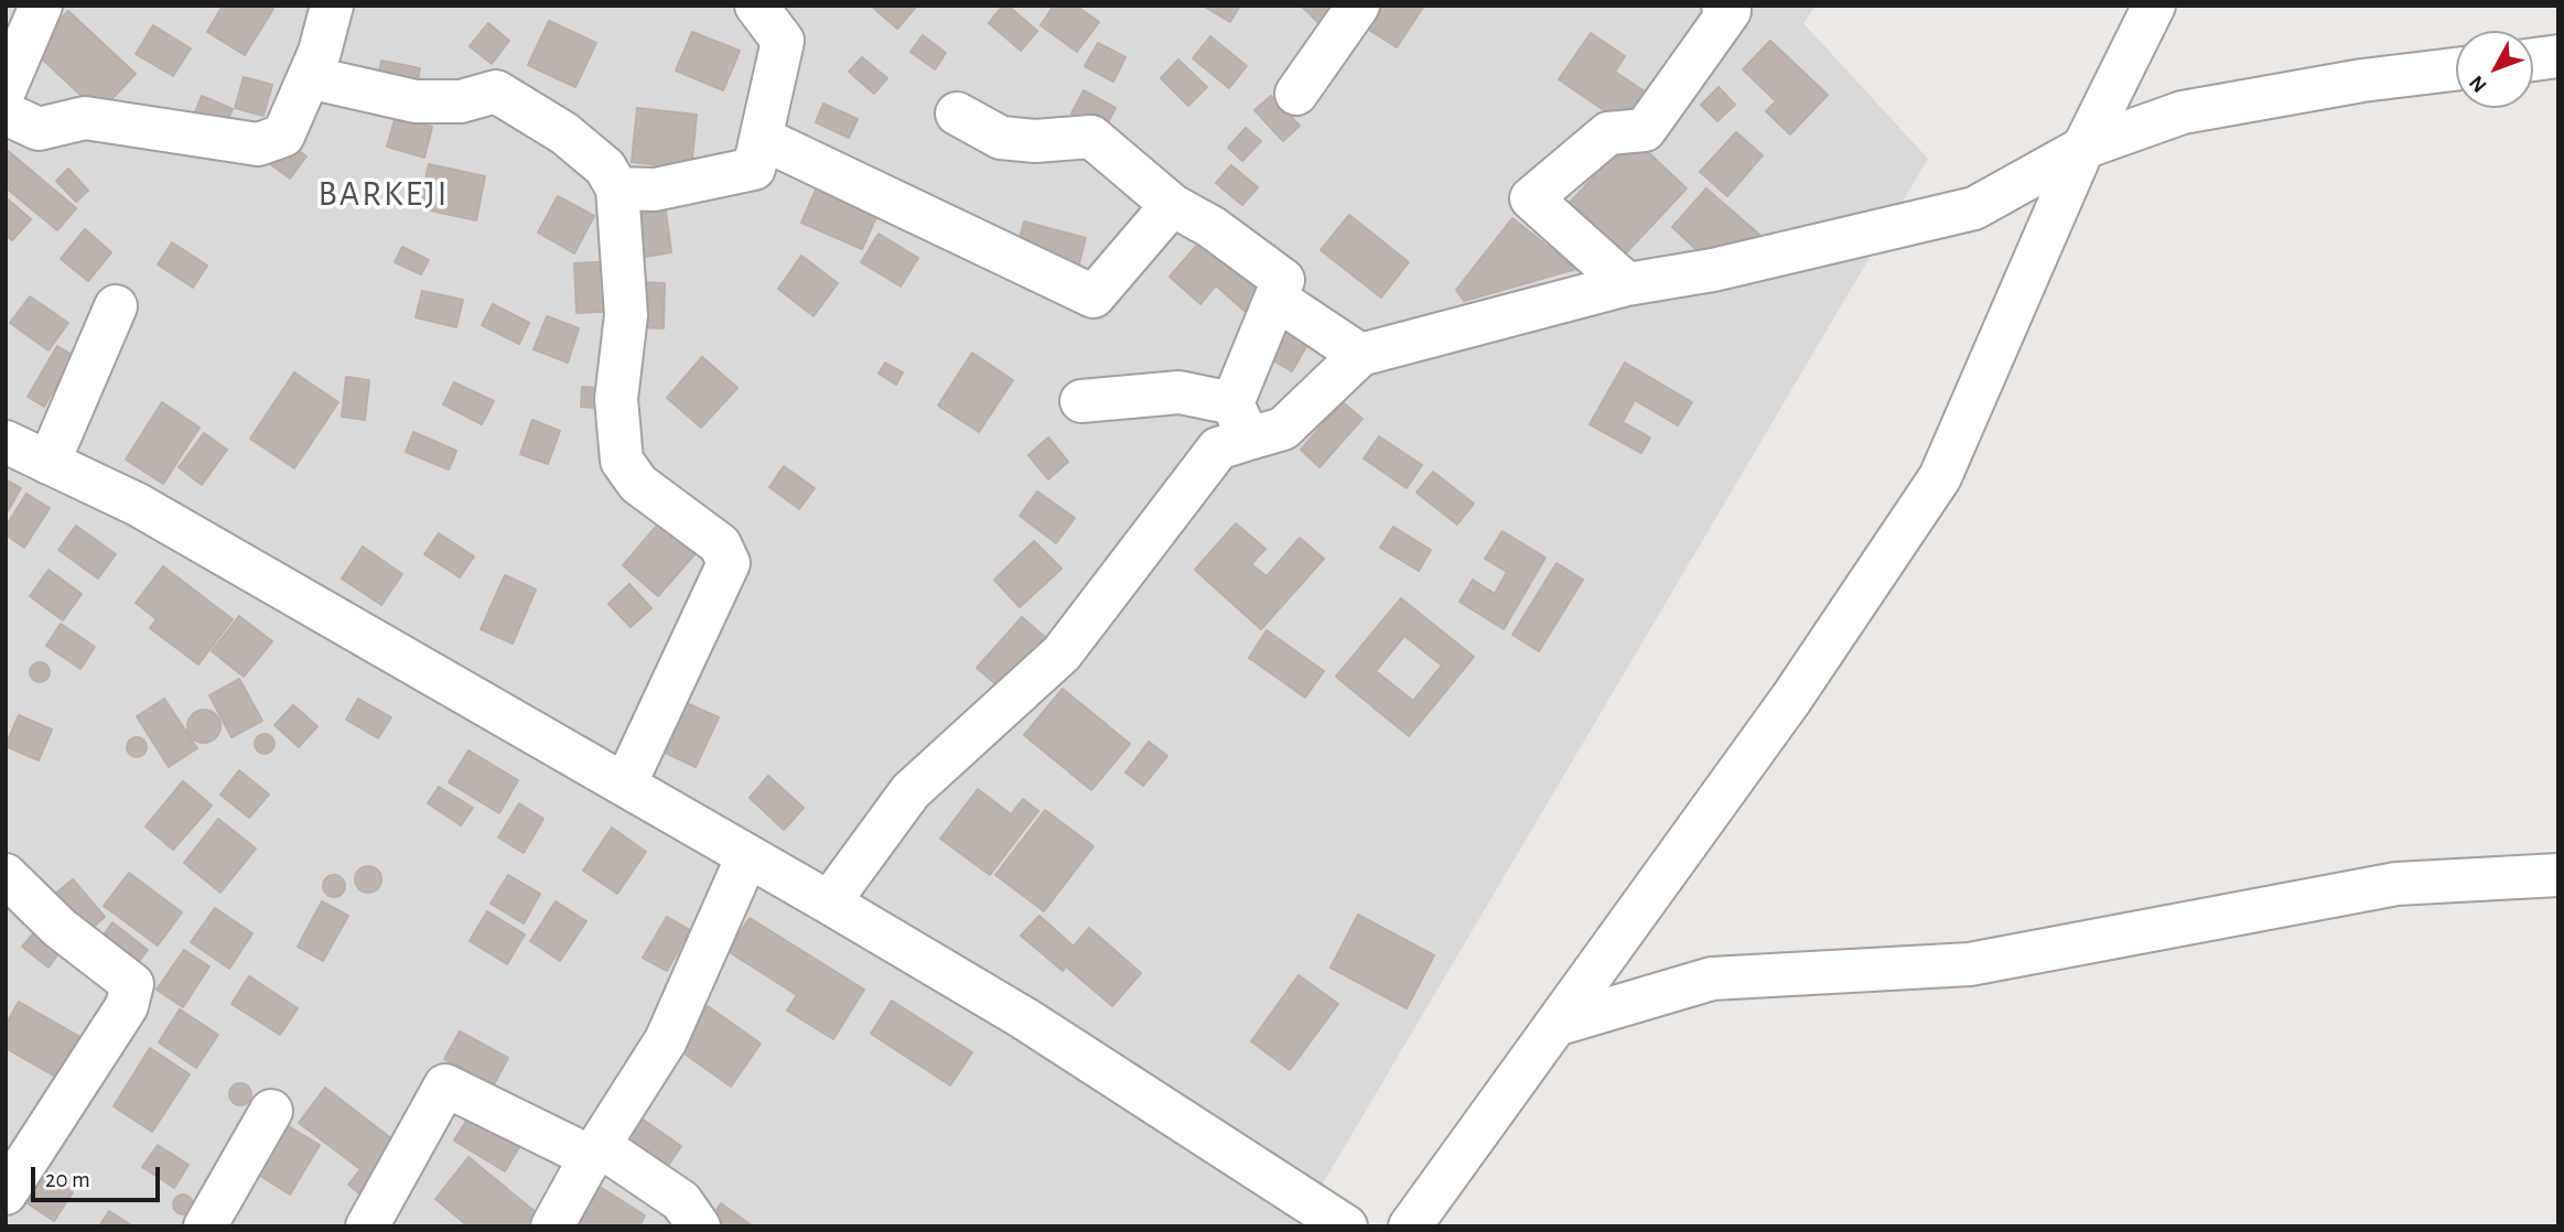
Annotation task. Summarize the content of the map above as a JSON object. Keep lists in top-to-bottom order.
{
  "districts": ["BARKEJI"],
  "scale_bar": "20 m",
  "north": "bottom left"
}
